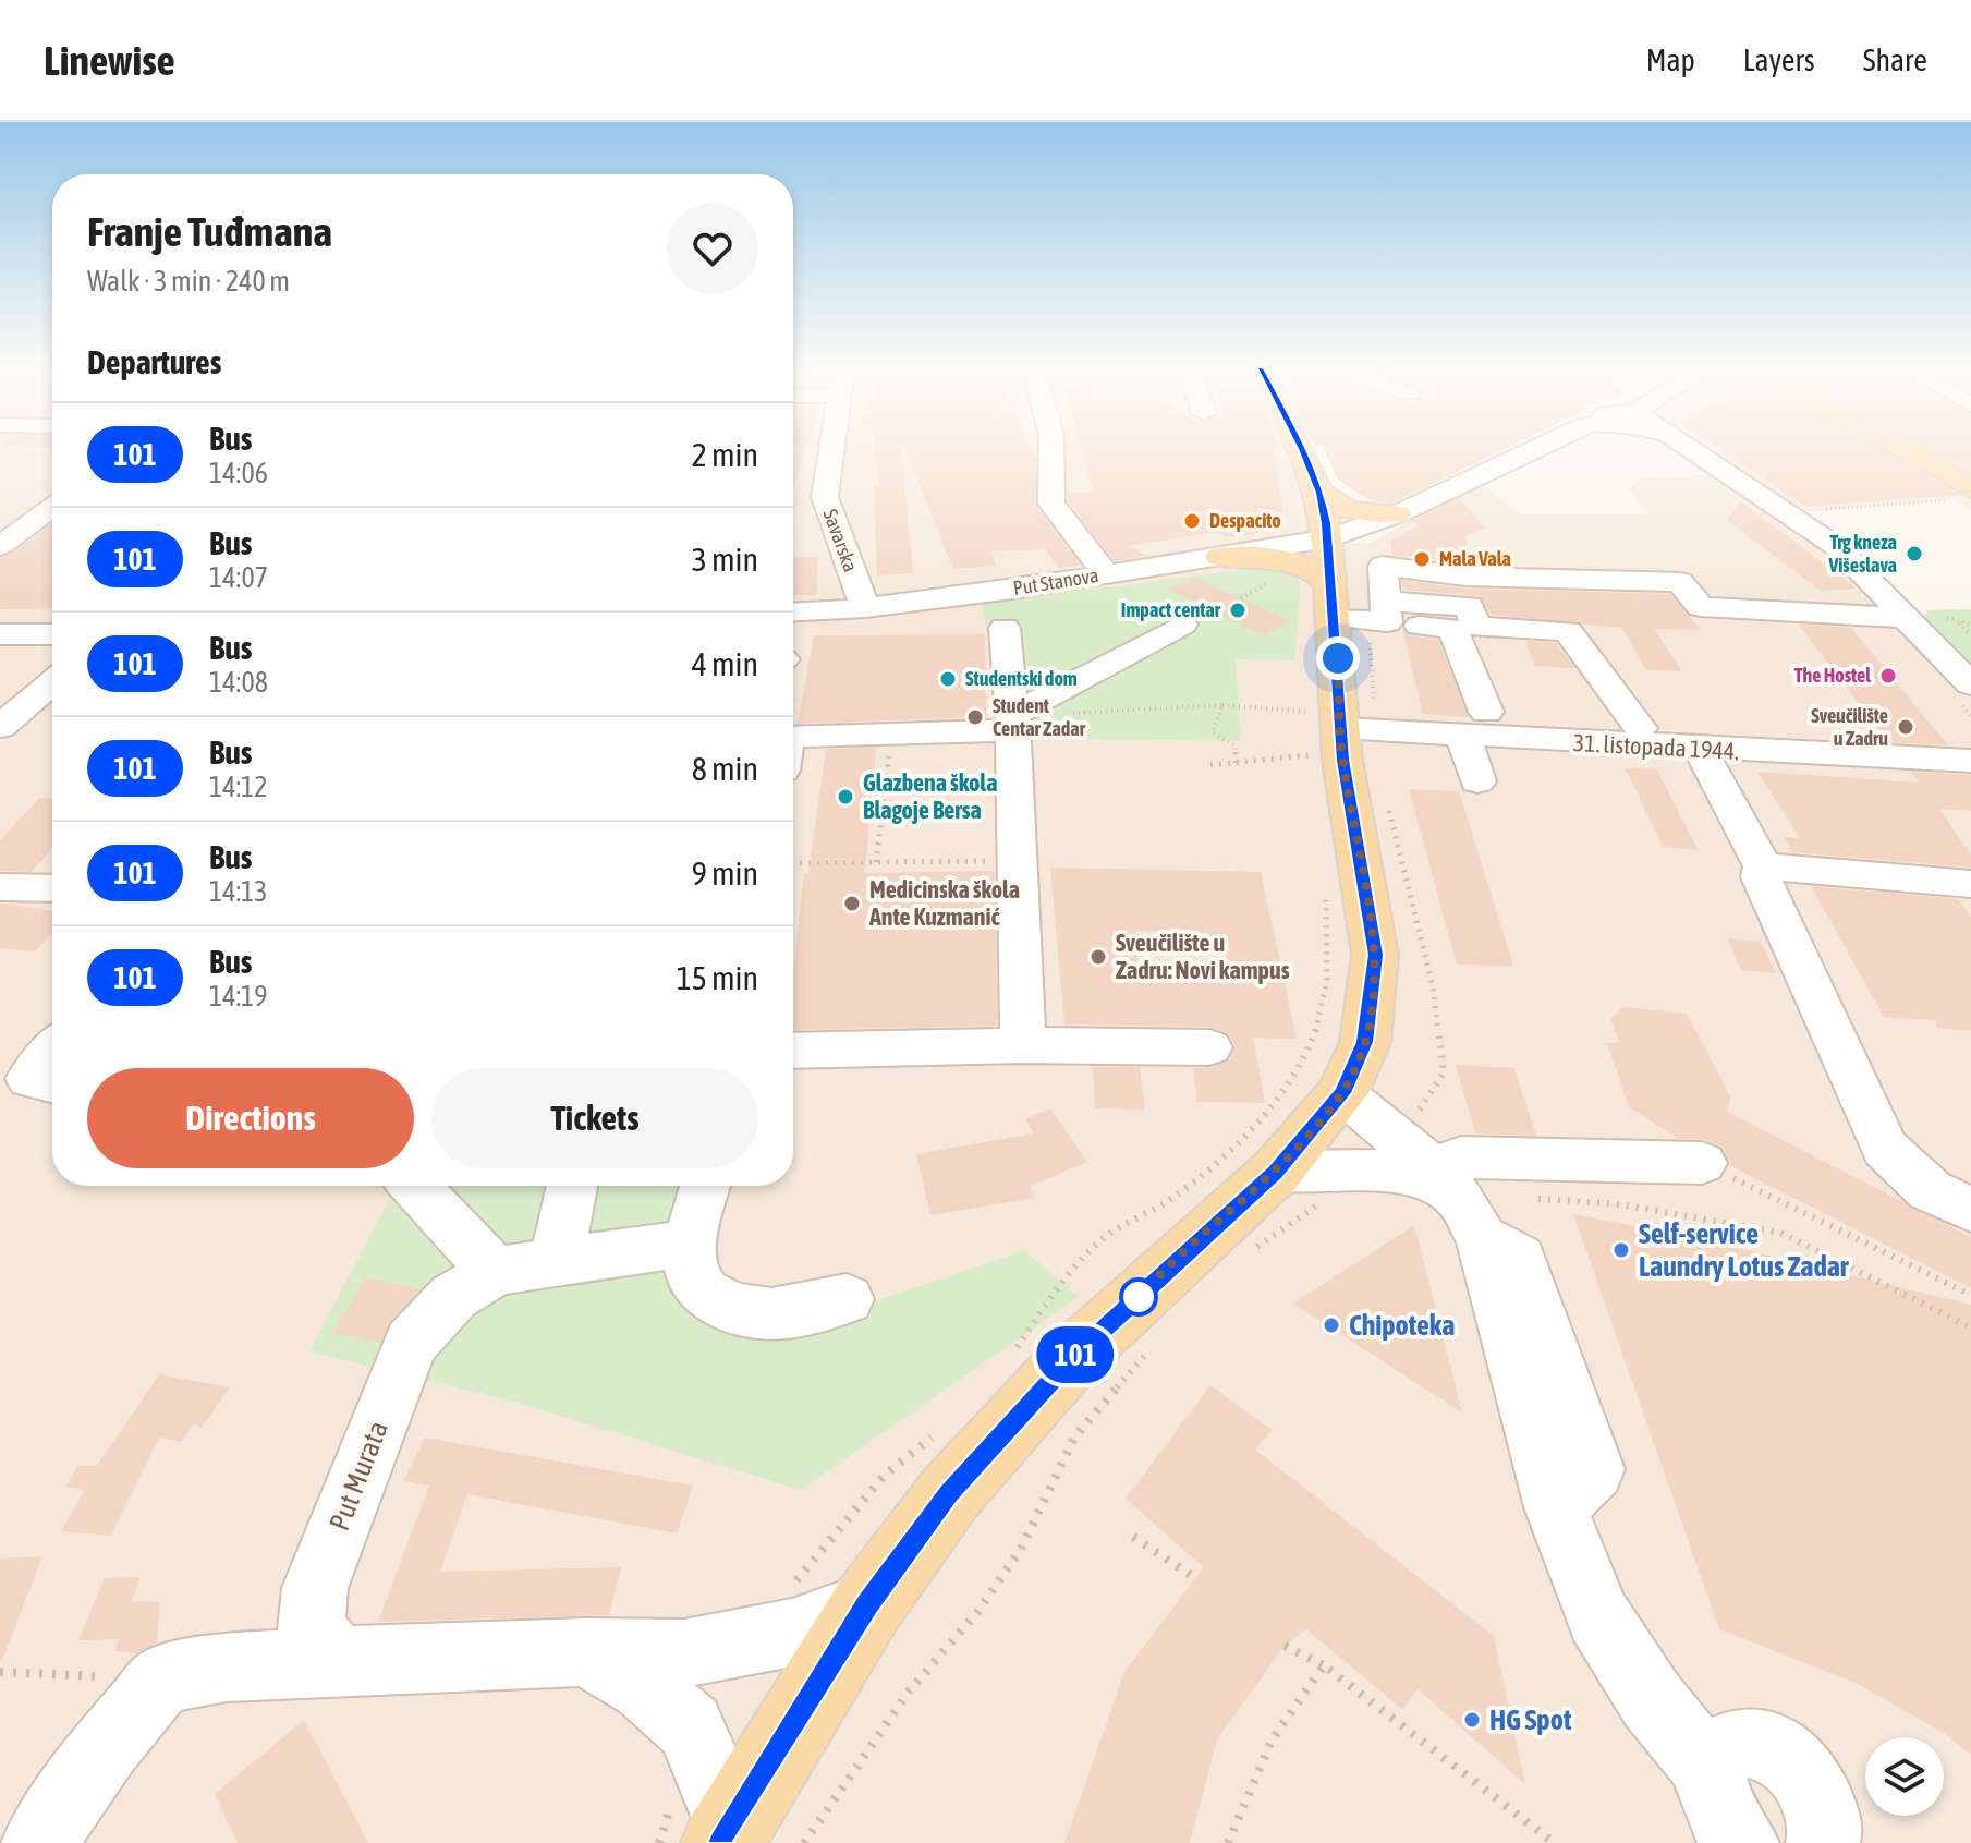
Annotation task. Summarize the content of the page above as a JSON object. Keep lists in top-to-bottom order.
{
  "streets": {
    "street": [
      "Savarska",
      "Put Stanova",
      "31. listopada 1944.",
      "Put Murata"
    ]
  },
  "crossings": [
    ["Savarska", "Put Stanova"]
  ],
  "places": [
    "Despacito",
    "Trg kneza Višeslava",
    "Mala Vala",
    "Impact centar",
    "The Hostel",
    "Studentski dom",
    "Student Centar Zadar",
    "Sveučilište u Zadru",
    "Glazbena škola Blagoje Bersa",
    "Medicinska škola Ante Kuzmanić",
    "Sveučilište u Zadru: Novi kampus",
    "Self-service Laundry Lotus Zadar",
    "Chipoteka",
    "HG Spot"
  ],
  "lines": ["bus line 101"],
  "page": {
    "header": "Linewise",
    "nav": ["Map", "Layers", "Share"],
    "on_map": "101",
    "heading": [
      ["Franje Tuđmana", "Walk · 3 min · 240 m"],
      "Departures"
    ],
    "list": [
      {
        "mark": "101",
        "name": "Bus",
        "note": "14:06",
        "value": "2 min"
      },
      {
        "mark": "101",
        "name": "Bus",
        "note": "14:07",
        "value": "3 min"
      },
      {
        "mark": "101",
        "name": "Bus",
        "note": "14:08",
        "value": "4 min"
      },
      {
        "mark": "101",
        "name": "Bus",
        "note": "14:12",
        "value": "8 min"
      },
      {
        "mark": "101",
        "name": "Bus",
        "note": "14:13",
        "value": "9 min"
      },
      {
        "mark": "101",
        "name": "Bus",
        "note": "14:19",
        "value": "15 min"
      }
    ],
    "buttons": ["Directions", "Tickets"]
  }
}
